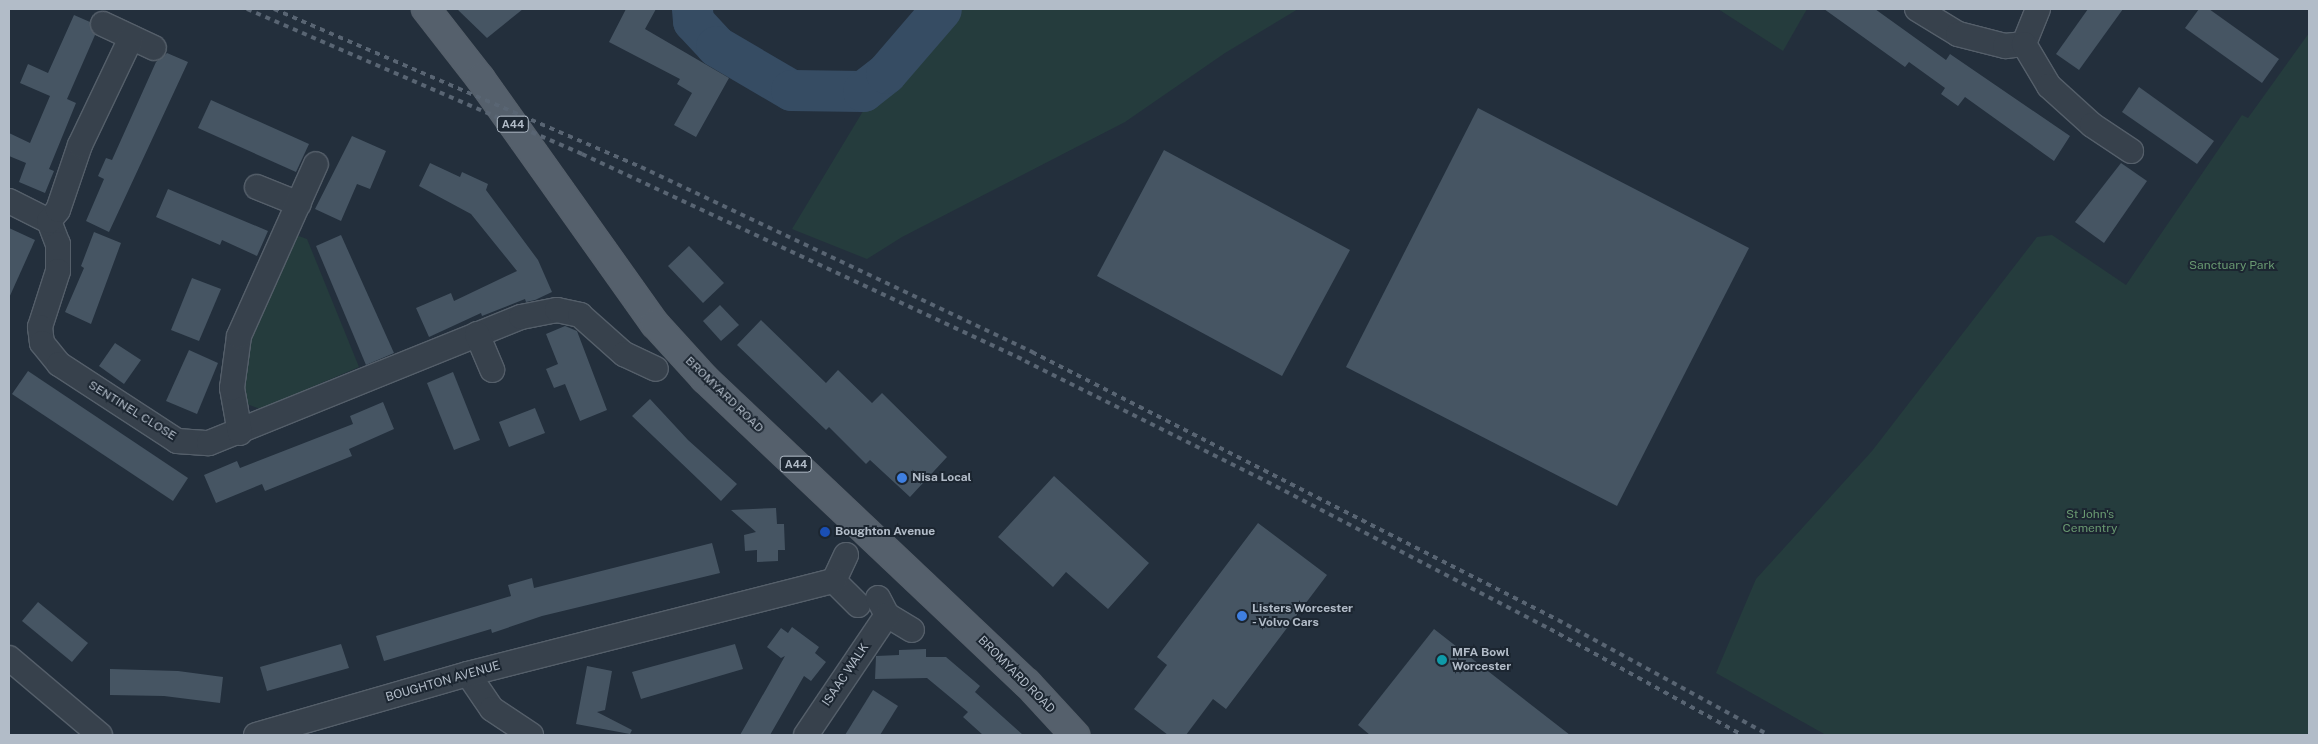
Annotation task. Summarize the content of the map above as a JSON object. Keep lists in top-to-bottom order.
{
  "streets": {
    "main road": ["A44", "BROMYARD ROAD"],
    "street": ["SENTINEL CLOSE", "ISAAC WALK", "BOUGHTON AVENUE"]
  },
  "crossings": [
    ["BROMYARD ROAD", "SENTINEL CLOSE"]
  ],
  "parks": ["Sanctuary Park", "St John's Cementry"],
  "places": [
    "Nisa Local",
    "Boughton Avenue",
    "Listers Worcester - Volvo Cars",
    "MFA Bowl Worcester"
  ]
}
